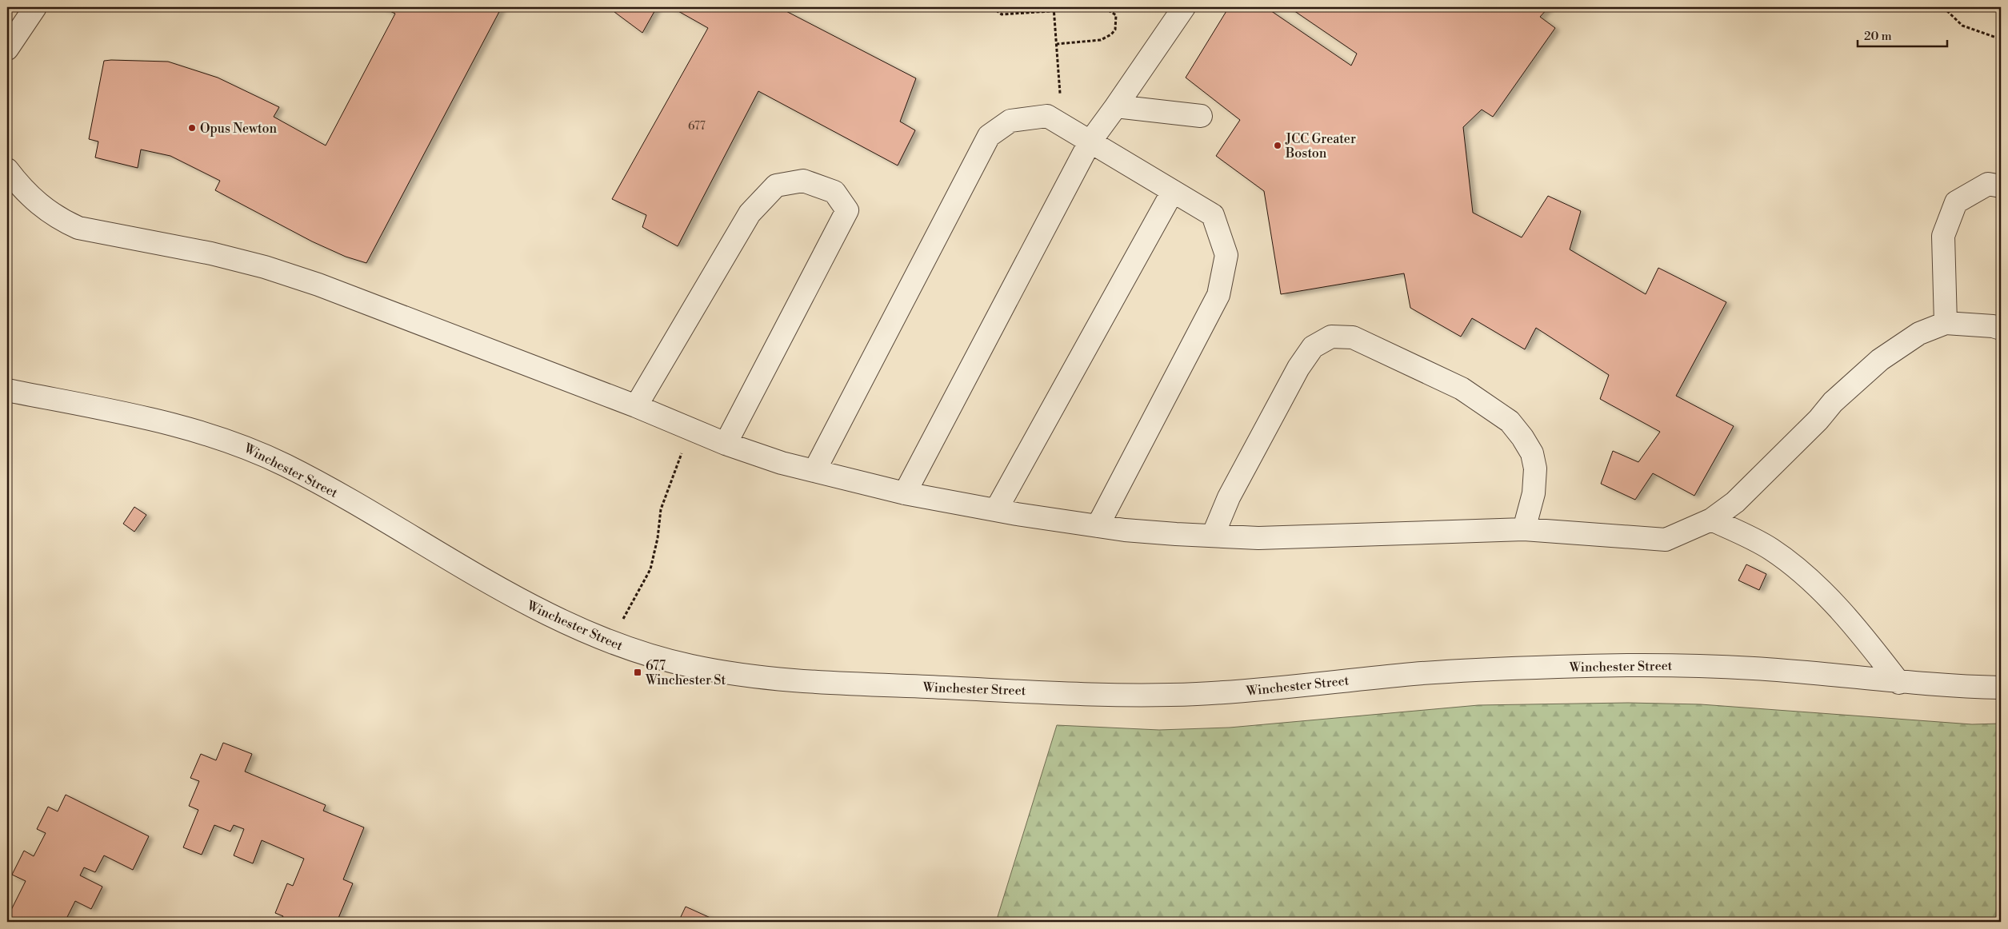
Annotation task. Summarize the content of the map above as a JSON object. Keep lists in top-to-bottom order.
{
  "streets": {
    "street": ["Winchester Street"]
  },
  "places": {
    "other": ["Opus Newton", "JCC Greater Boston"],
    "transit": ["677 Winchester St"]
  },
  "house_numbers": ["677"],
  "scale_bar": "20 m"
}
